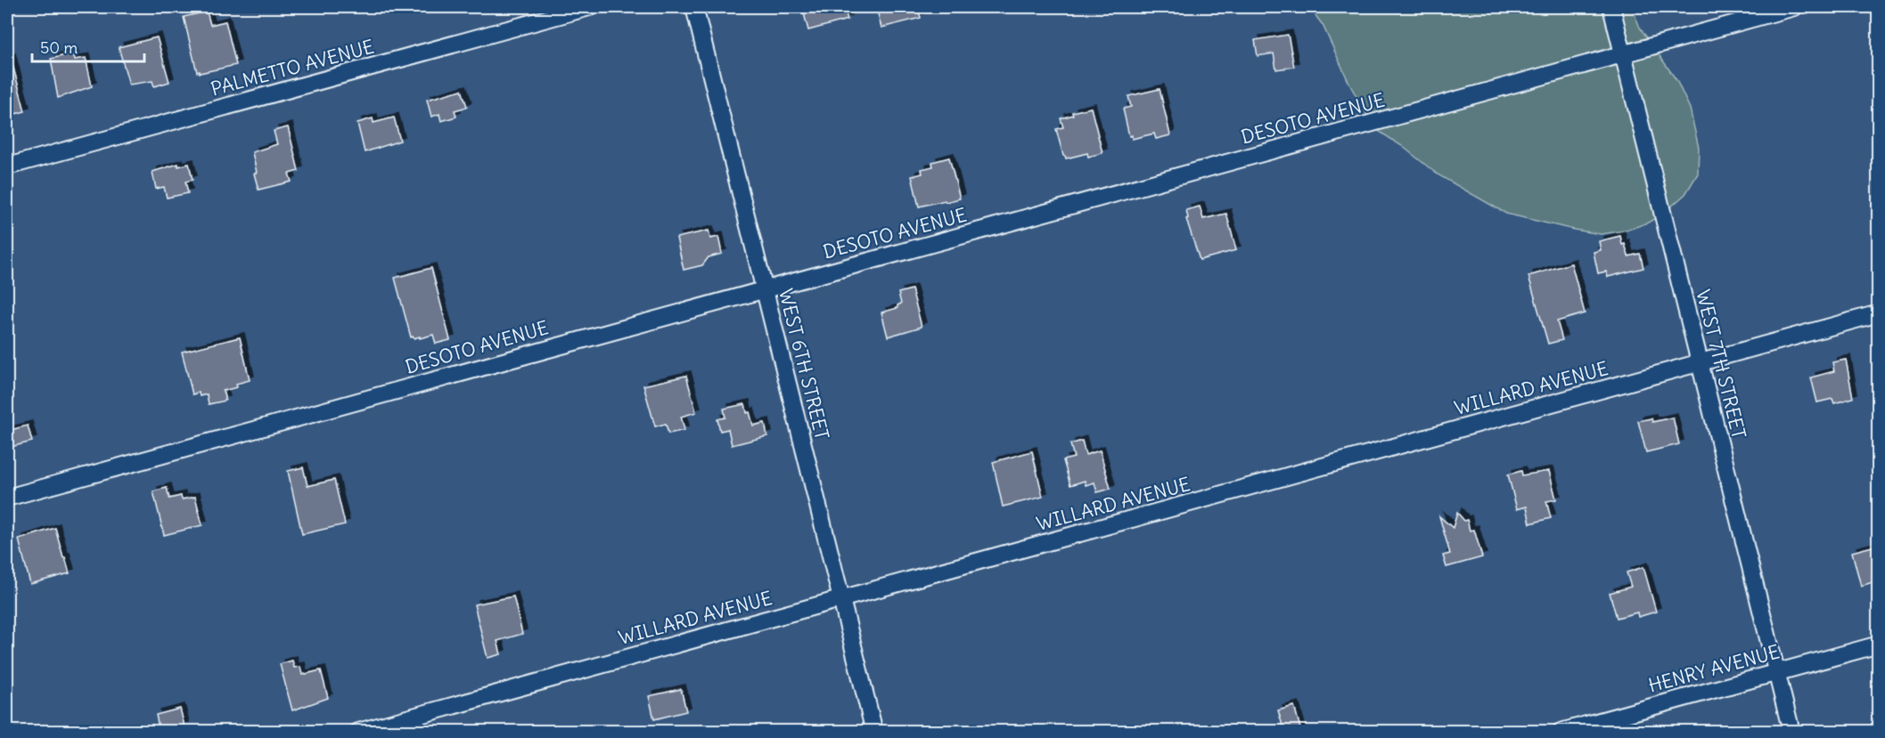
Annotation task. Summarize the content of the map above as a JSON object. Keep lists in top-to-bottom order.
{
  "streets": {
    "street": [
      "PALMETTO AVENUE",
      "DESOTO AVENUE",
      "WEST 6TH STREET",
      "WEST 7TH STREET",
      "WILLARD AVENUE",
      "HENRY AVENUE"
    ]
  },
  "crossings": [
    ["DESOTO AVENUE", "WEST 6TH STREET"],
    ["DESOTO AVENUE", "WEST 7TH STREET"],
    ["WEST 6TH STREET", "WILLARD AVENUE"],
    ["WEST 7TH STREET", "WILLARD AVENUE"],
    ["WEST 7TH STREET", "HENRY AVENUE"]
  ],
  "scale_bar": "50 m"
}
